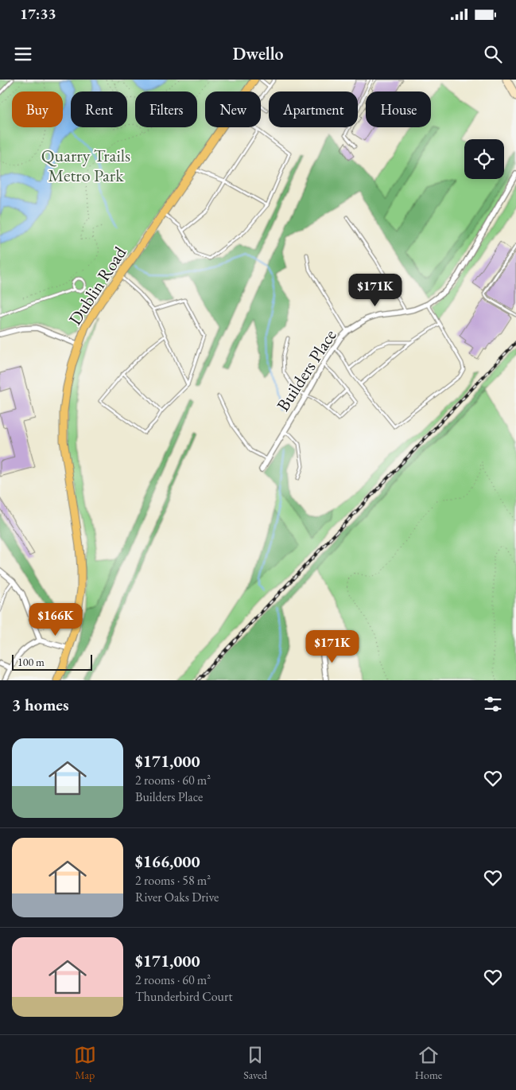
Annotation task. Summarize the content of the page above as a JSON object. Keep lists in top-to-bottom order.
{
  "streets": {
    "main road": ["Dublin Road"],
    "street": ["Builders Place"]
  },
  "parks": ["Quarry Trails Metro Park"],
  "scale_bar": "100 m",
  "page": {
    "status": "17:33",
    "header": "Dwello",
    "chip": [
      "Buy",
      "Rent",
      "Filters",
      "New",
      "Apartment",
      "House"
    ],
    "price": ["$171K", "$166K", "$171K"],
    "scale": "100 m",
    "heading": "3 homes",
    "list": [
      {
        "name": "$171,000",
        "note": "2 rooms · 60 m² · Builders Place"
      },
      {
        "name": "$166,000",
        "note": "2 rooms · 58 m² · River Oaks Drive"
      },
      {
        "name": "$171,000",
        "note": "2 rooms · 60 m² · Thunderbird Court"
      }
    ],
    "tabs": ["Map", "Saved", "Home"]
  }
}
